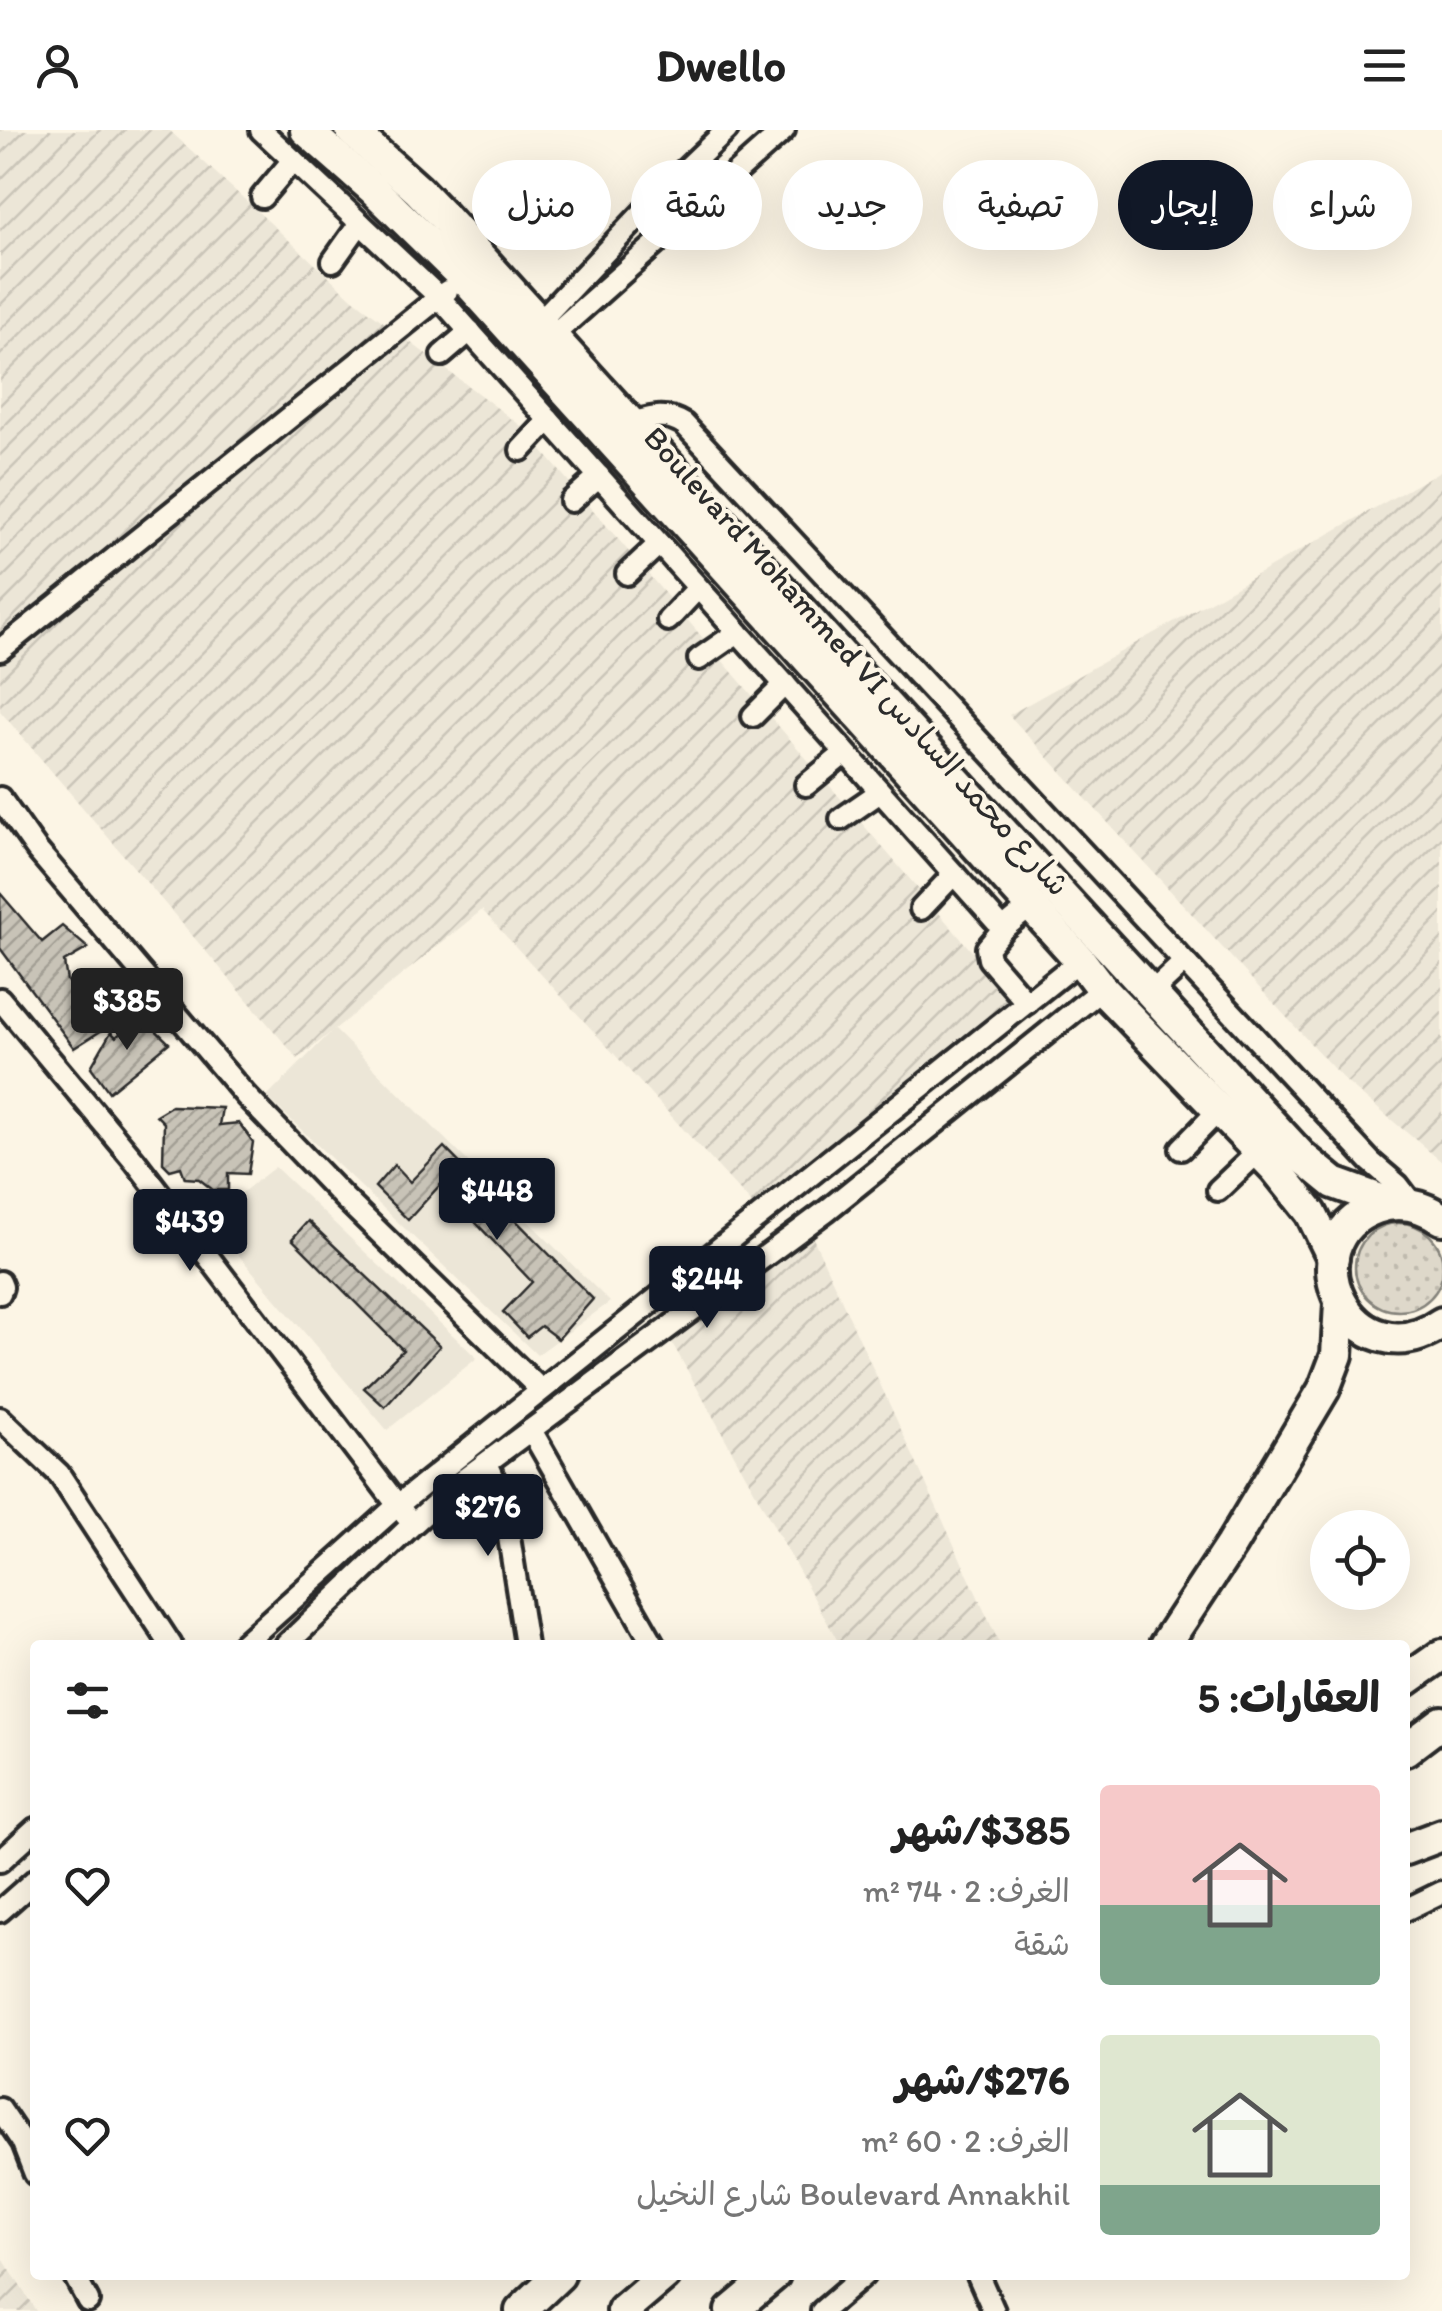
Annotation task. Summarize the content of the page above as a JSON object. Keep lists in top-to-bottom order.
{
  "streets": {
    "highway": ["Boulevard Mohammed VI شارع محمد السادس"]
  },
  "page": {
    "header": "Dwello",
    "chip": [
      "شراء",
      "إيجار",
      "تصفية",
      "جديد",
      "شقة",
      "منزل"
    ],
    "price": [
      "$385",
      "$448",
      "$439",
      "$244",
      "$276"
    ],
    "heading": "العقارات: 5",
    "list": [
      {
        "name": "$385/شهر",
        "note": "الغرف: 2 · 74 m² · شقة"
      },
      {
        "name": "$276/شهر",
        "note": "الغرف: 2 · 60 m² · Boulevard Annakhil شارع النخيل"
      }
    ]
  }
}
